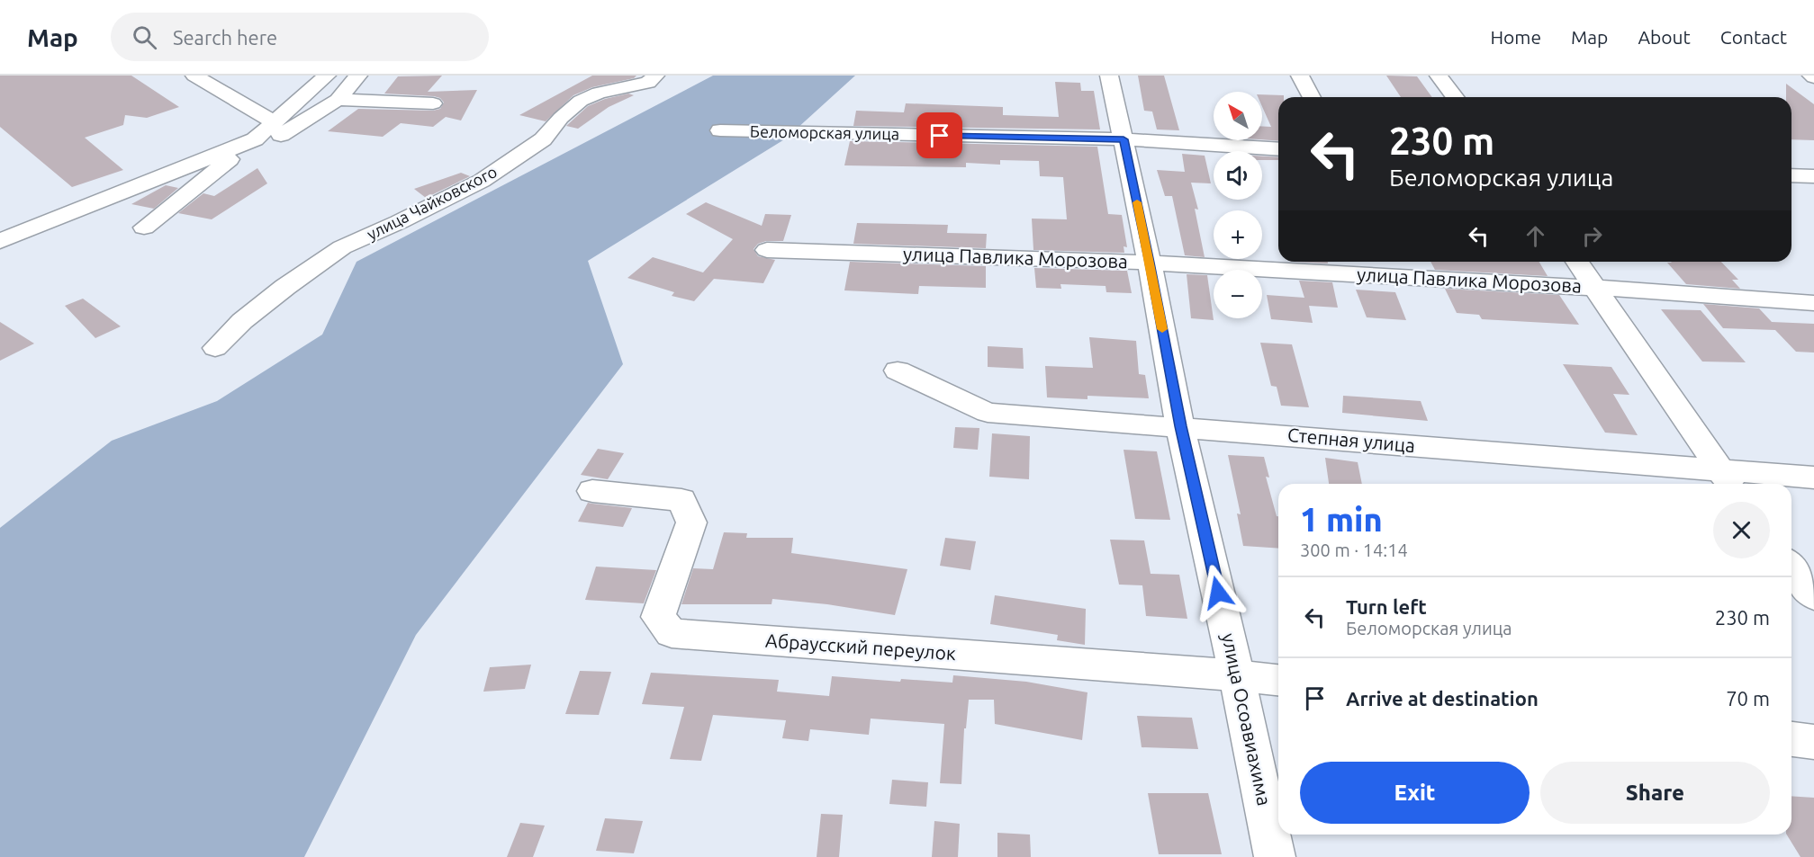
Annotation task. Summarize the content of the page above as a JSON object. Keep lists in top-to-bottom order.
{
  "streets": {
    "street": [
      "Беломорская улица",
      "улица Чайковского",
      "улица Павлика Морозова",
      "Степная улица",
      "Абраусский переулок",
      "улица Осоавиахима"
    ]
  },
  "crossings": [
    ["Беломорская улица", "улица Осоавиахима"],
    ["улица Павлика Морозова", "улица Осоавиахима"],
    ["Степная улица", "улица Осоавиахима"],
    ["Абраусский переулок", "улица Осоавиахима"]
  ],
  "north": "top left",
  "page": {
    "header": "Map",
    "search": "Search here",
    "nav": [
      "Home",
      "Map",
      "About",
      "Contact"
    ],
    "map_buttons": ["+", "−"],
    "turn": ["230 m", "Беломорская улица"],
    "heading": ["1 min", "300 m · 14:14"],
    "list": [
      {
        "name": "Turn left",
        "note": "Беломорская улица",
        "value": "230 m"
      },
      {
        "name": "Arrive at destination",
        "value": "70 m"
      }
    ],
    "buttons": ["Exit", "Share"]
  }
}
